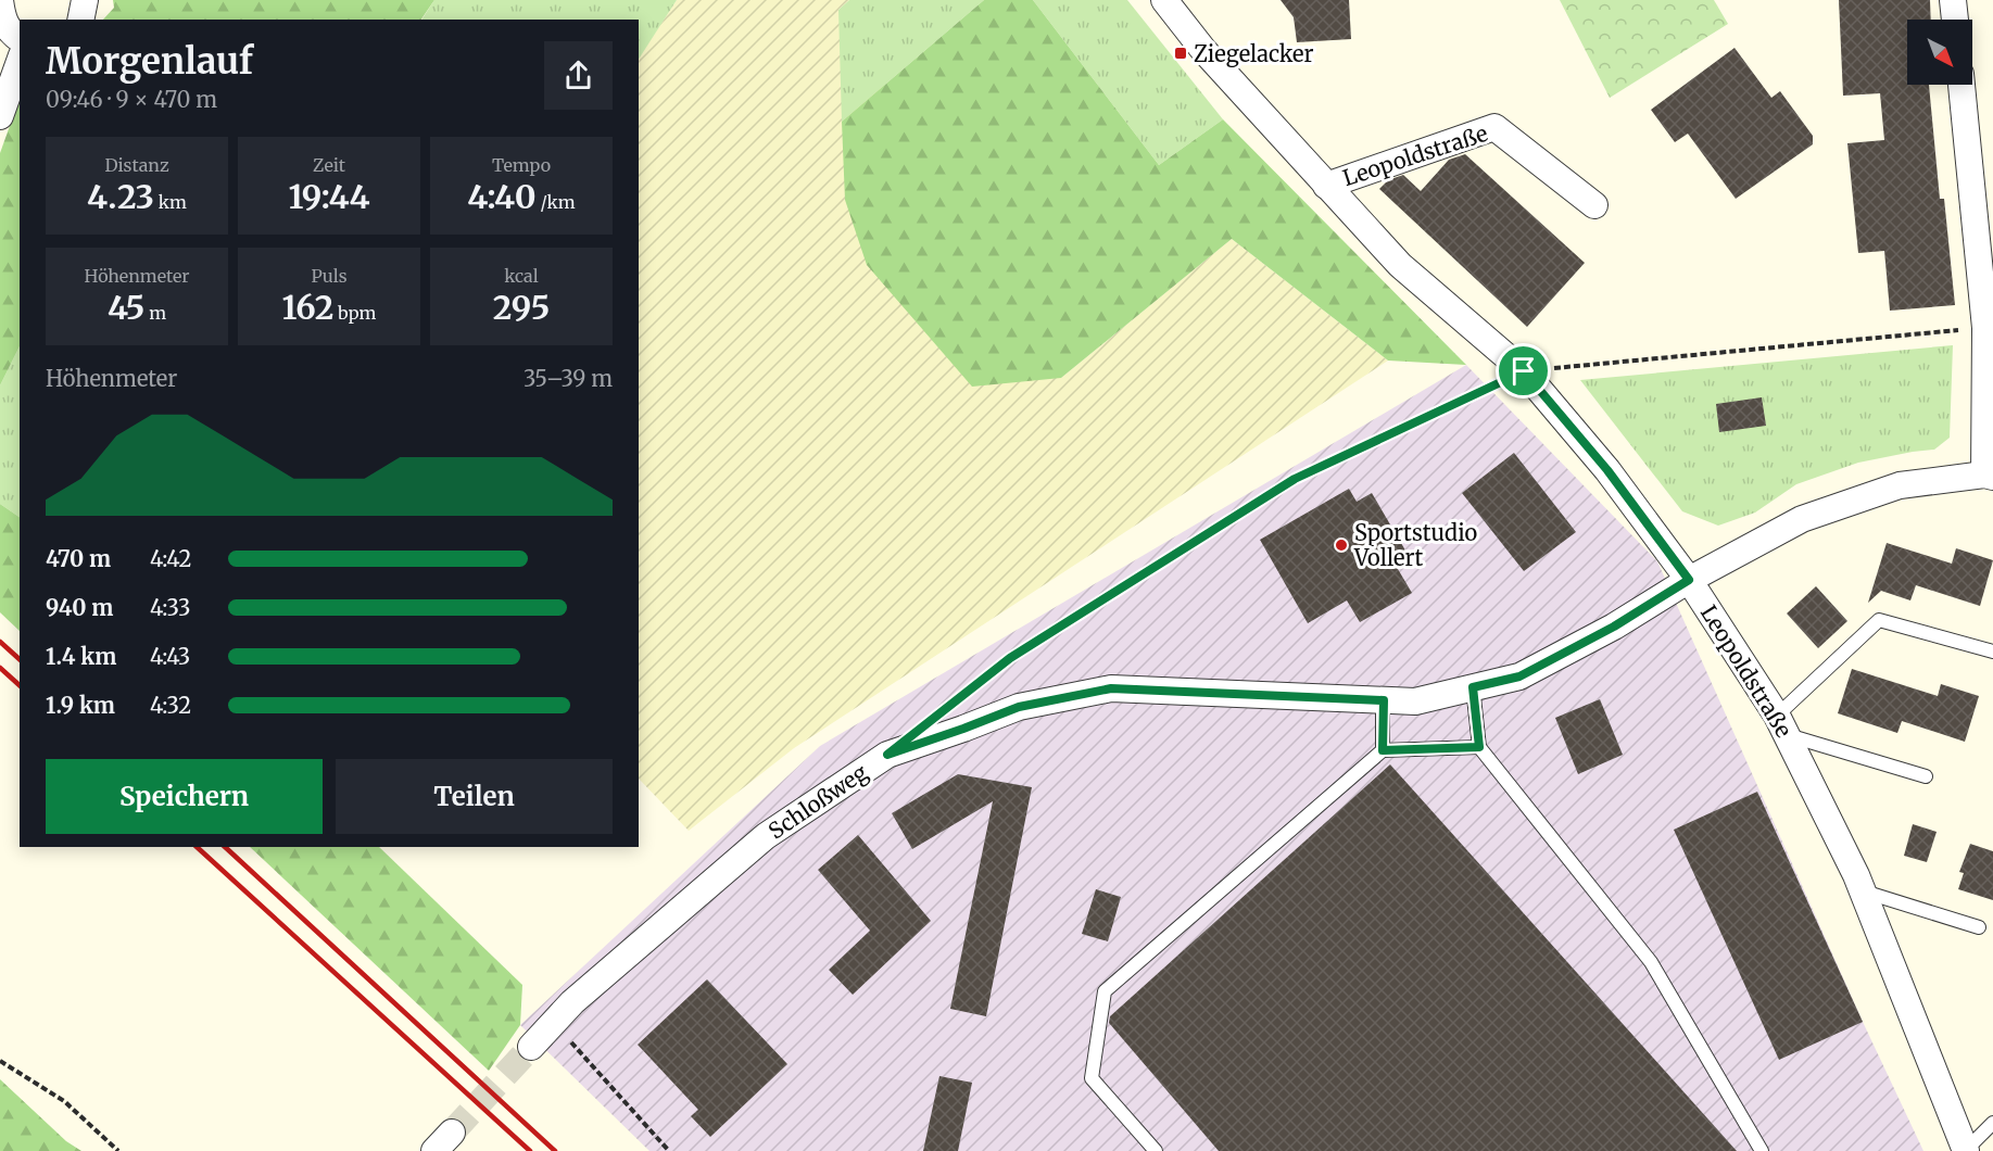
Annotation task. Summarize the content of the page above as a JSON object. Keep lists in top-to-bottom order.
{
  "streets": {
    "street": ["Leopoldstraße", "Schloßweg"]
  },
  "crossings": [
    ["Leopoldstraße", "Schloßweg"]
  ],
  "places": {
    "transit": ["Ziegelacker"],
    "other": ["Sportstudio Vollert"]
  },
  "north": "bottom right",
  "page": {
    "heading": ["Morgenlauf", "09:46 · 9 × 470 m"],
    "stats": [
      ["Distanz", "4.23 km"],
      ["Zeit", "19:44"],
      ["Tempo", "4:40 /km"],
      ["Höhenmeter", "45 m"],
      ["Puls", "162 bpm"],
      ["kcal", "295"]
    ],
    "chart": ["Höhenmeter", "35–39 m"],
    "list": [
      {
        "name": "470 m",
        "note": "4:42"
      },
      {
        "name": "940 m",
        "note": "4:33"
      },
      {
        "name": "1.4 km",
        "note": "4:43"
      },
      {
        "name": "1.9 km",
        "note": "4:32"
      }
    ],
    "buttons": ["Speichern", "Teilen"]
  }
}
